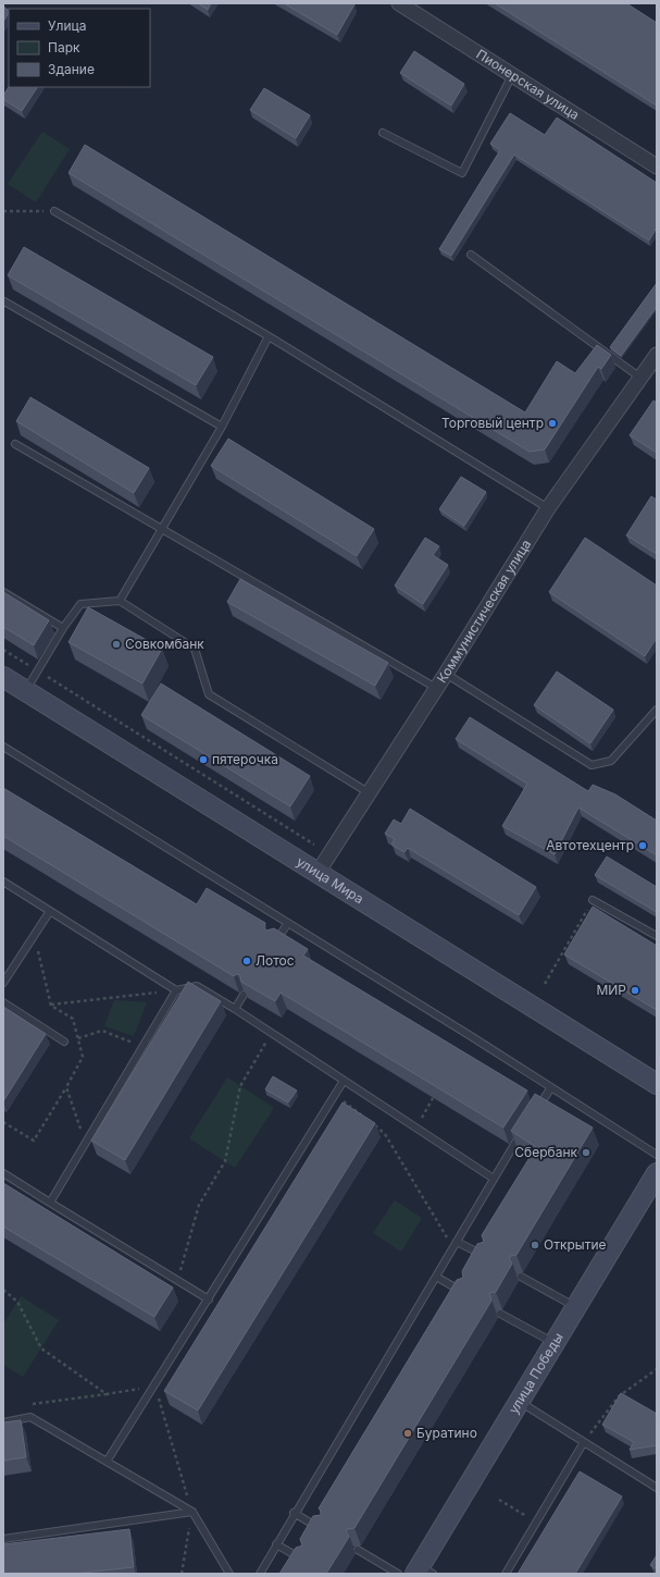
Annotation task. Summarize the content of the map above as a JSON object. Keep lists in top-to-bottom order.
{
  "streets": {
    "main road": ["улица Мира", "улица Победы"],
    "street": ["Пионерская улица", "Коммунистическая улица"]
  },
  "crossings": [
    ["Коммунистическая улица", "улица Мира"]
  ],
  "places": [
    "Торговый центр",
    "Совкомбанк",
    "пятерочка",
    "Автотехцентр",
    "Лотос",
    "МИР",
    "Сбербанк",
    "Открытие",
    "Буратино"
  ],
  "legend": ["Улица", "Парк", "Здание"]
}
